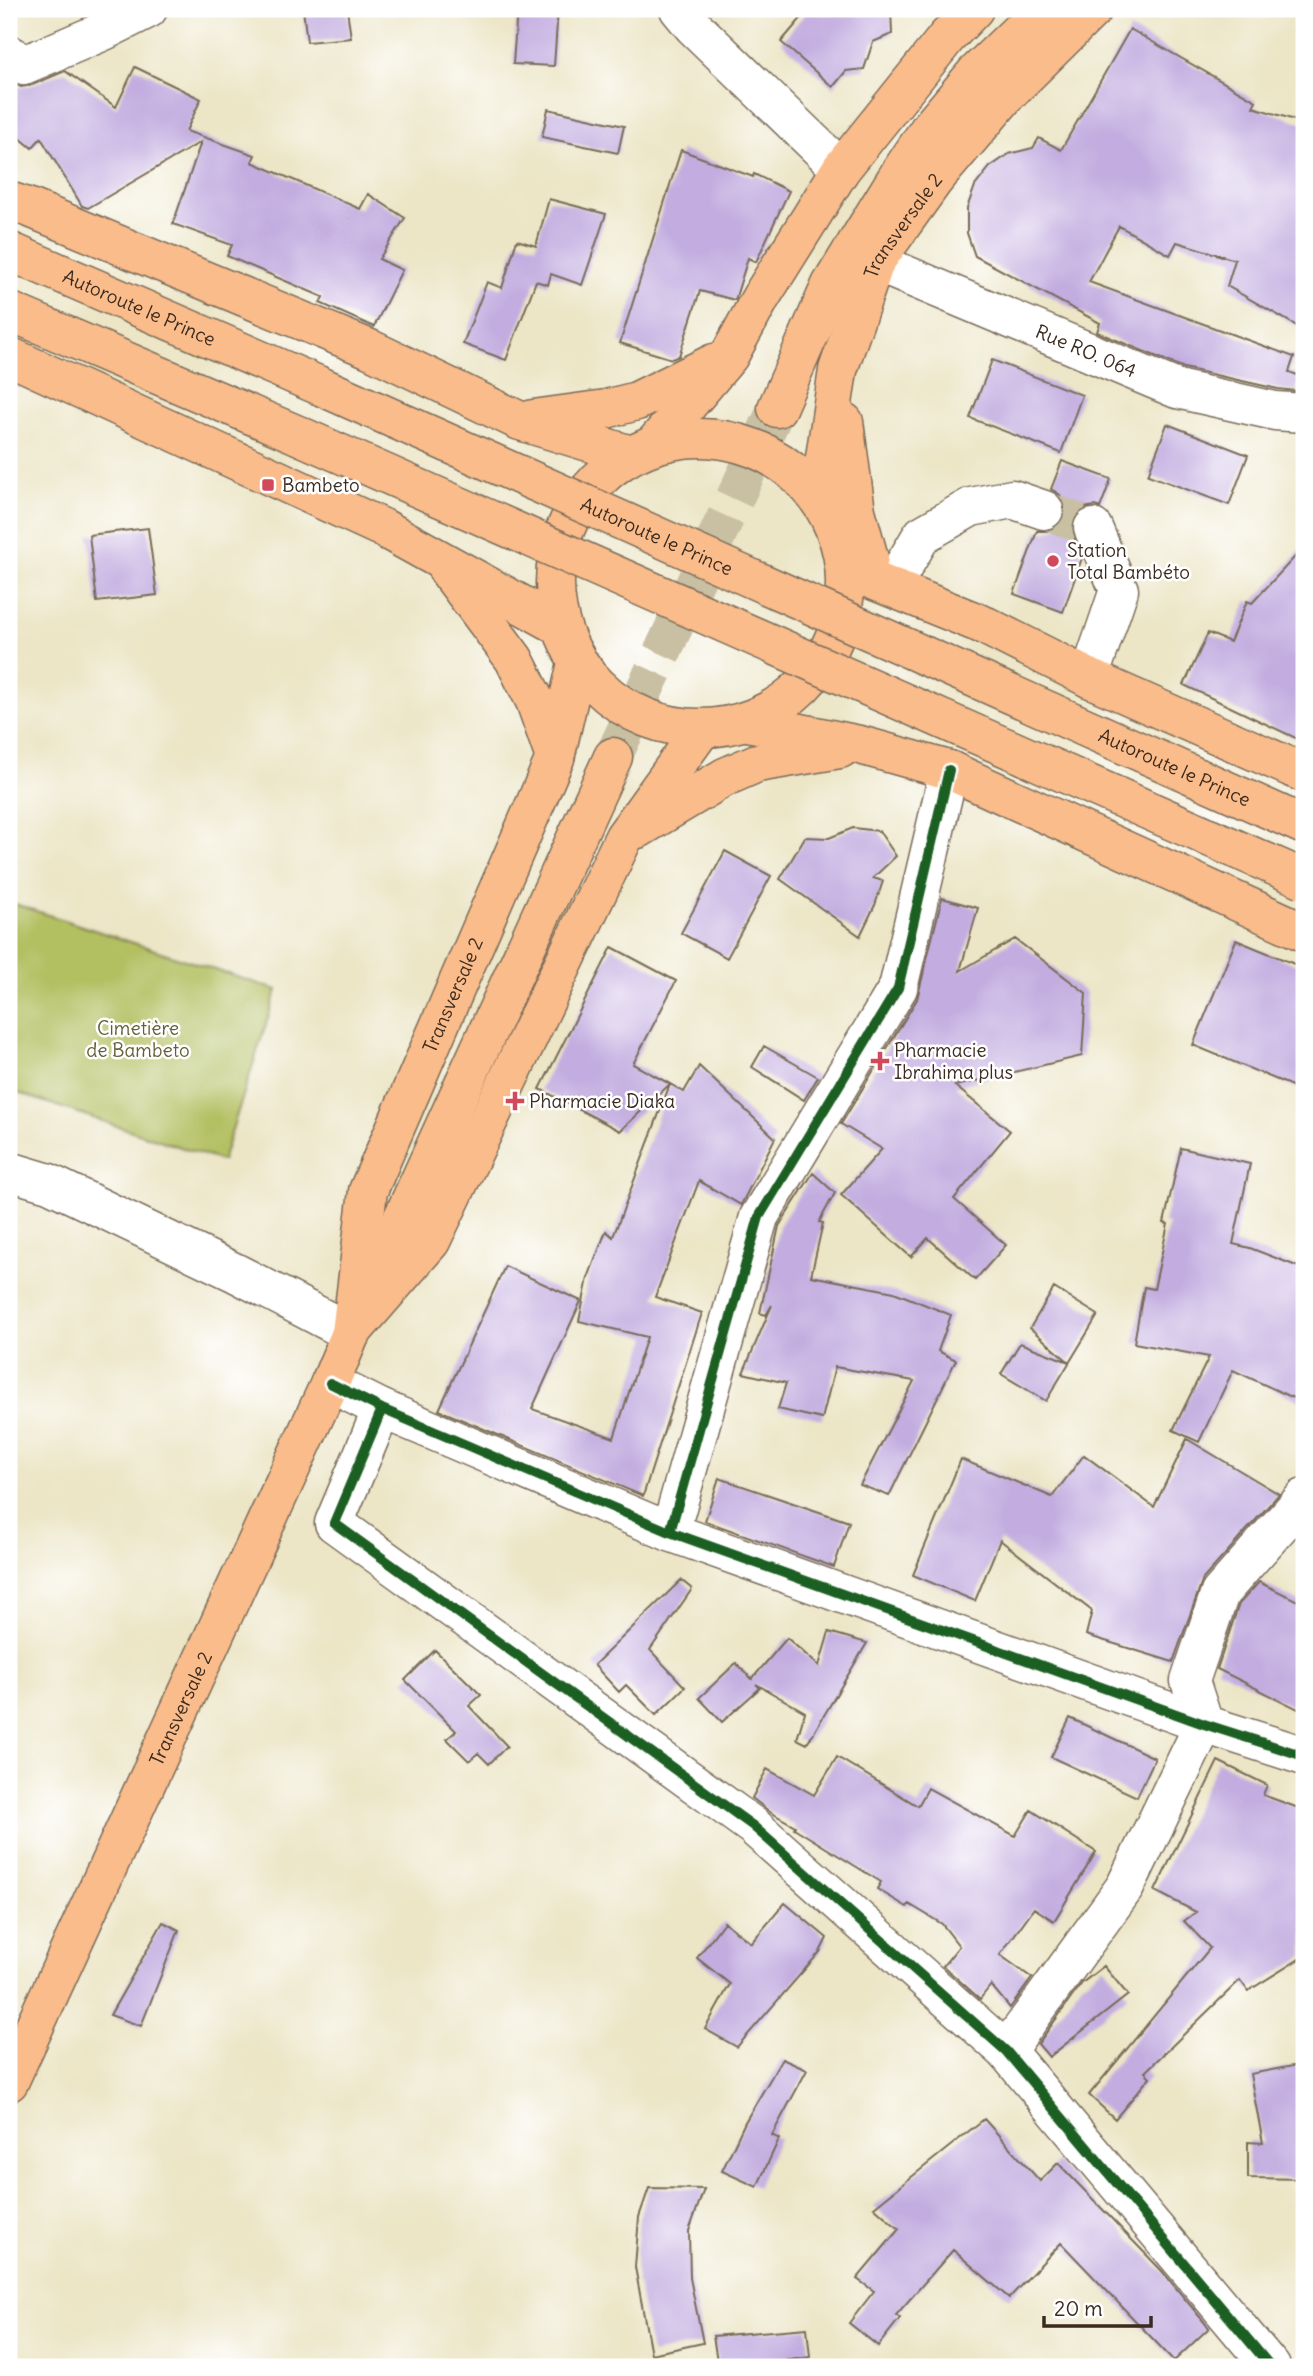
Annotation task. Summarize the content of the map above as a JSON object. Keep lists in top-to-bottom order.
{
  "streets": {
    "main road": ["Transversale 2", "Autoroute le Prince"],
    "street": ["Rue RO. 064"]
  },
  "crossings": [
    ["Transversale 2", "Rue RO. 064"]
  ],
  "parks": ["Cimetière de Bambeto"],
  "places": {
    "transit": ["Bambeto"],
    "other": ["Station Total Bambéto"],
    "health": ["Pharmacie Ibrahima plus", "Pharmacie Diaka"]
  },
  "scale_bar": "20 m"
}
